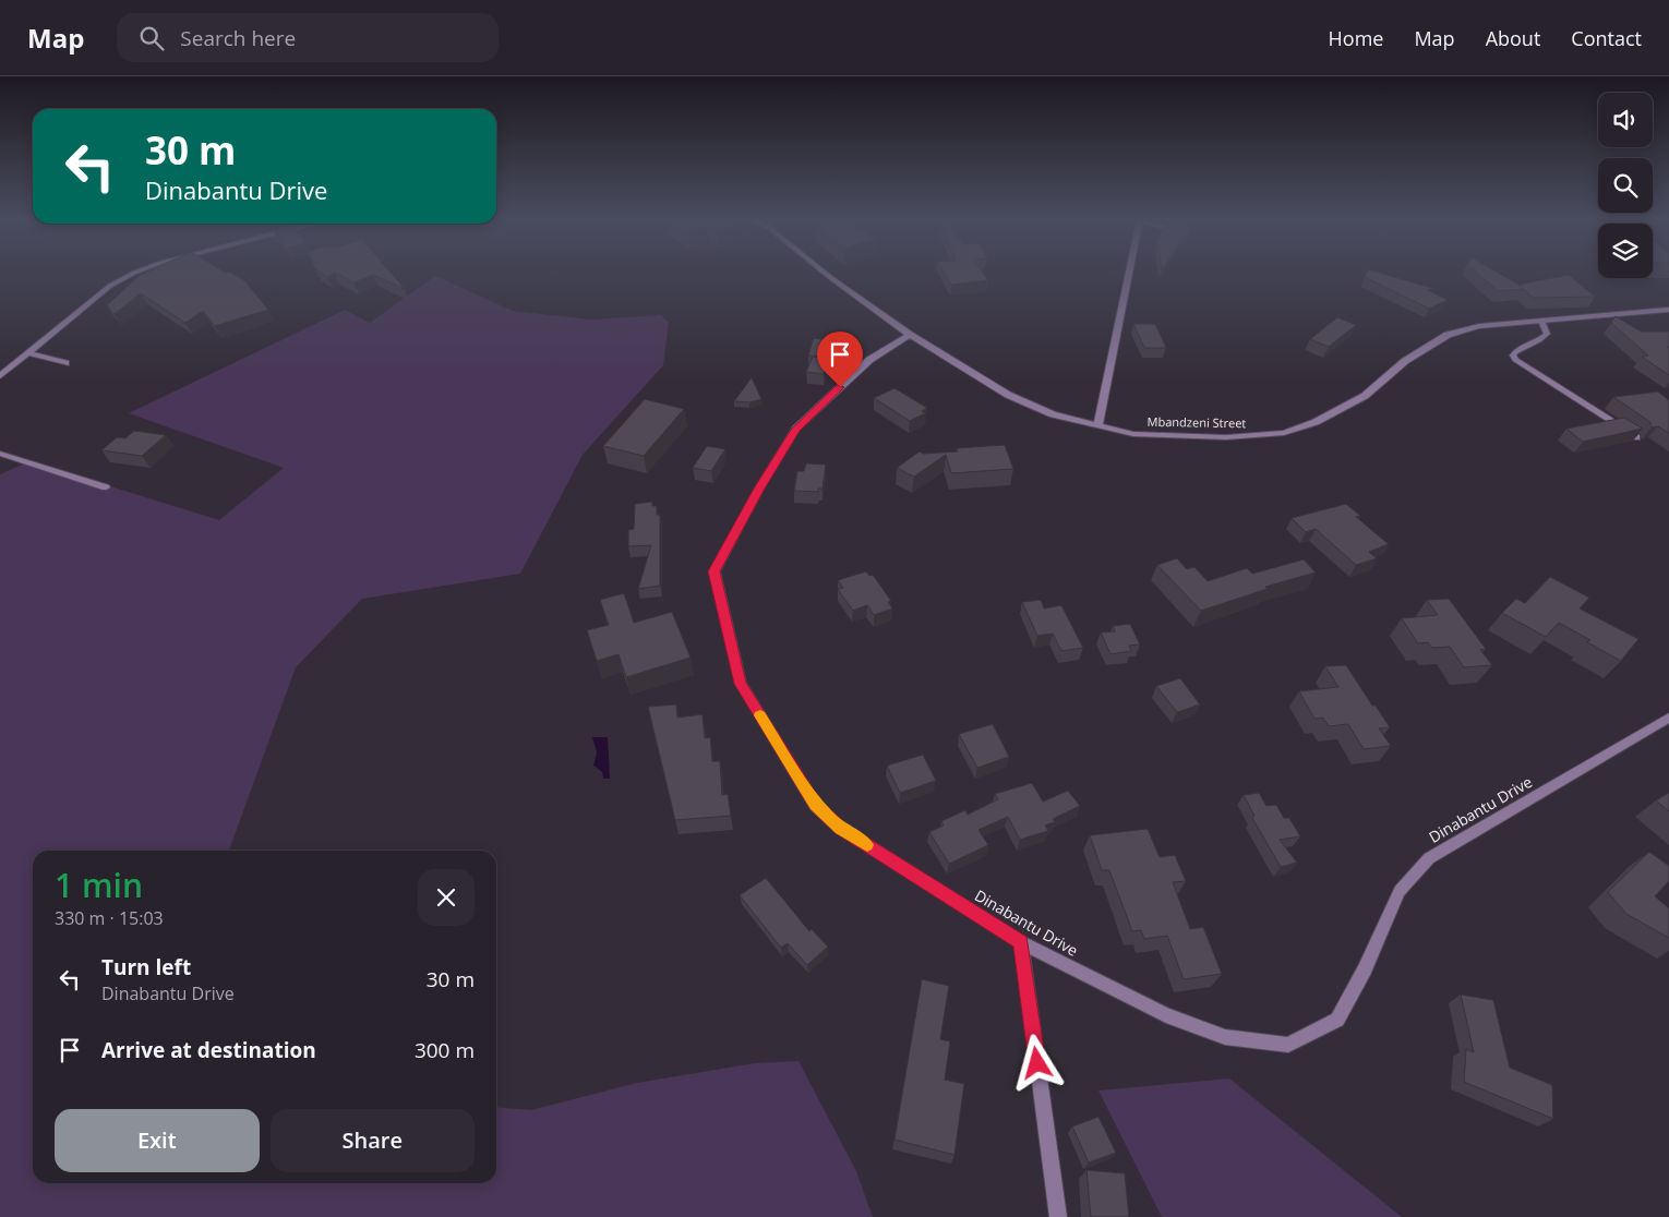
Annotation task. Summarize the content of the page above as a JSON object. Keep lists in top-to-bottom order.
{
  "streets": {
    "street": ["Mbandzeni Street", "Dinabantu Drive"]
  },
  "crossings": [
    ["Mbandzeni Street", "Dinabantu Drive"]
  ],
  "page": {
    "header": "Map",
    "search": "Search here",
    "nav": [
      "Home",
      "Map",
      "About",
      "Contact"
    ],
    "turn": ["30 m", "Dinabantu Drive"],
    "heading": ["1 min", "330 m · 15:03"],
    "list": [
      {
        "name": "Turn left",
        "note": "Dinabantu Drive",
        "value": "30 m"
      },
      {
        "name": "Arrive at destination",
        "value": "300 m"
      }
    ],
    "buttons": ["Exit", "Share"]
  }
}
